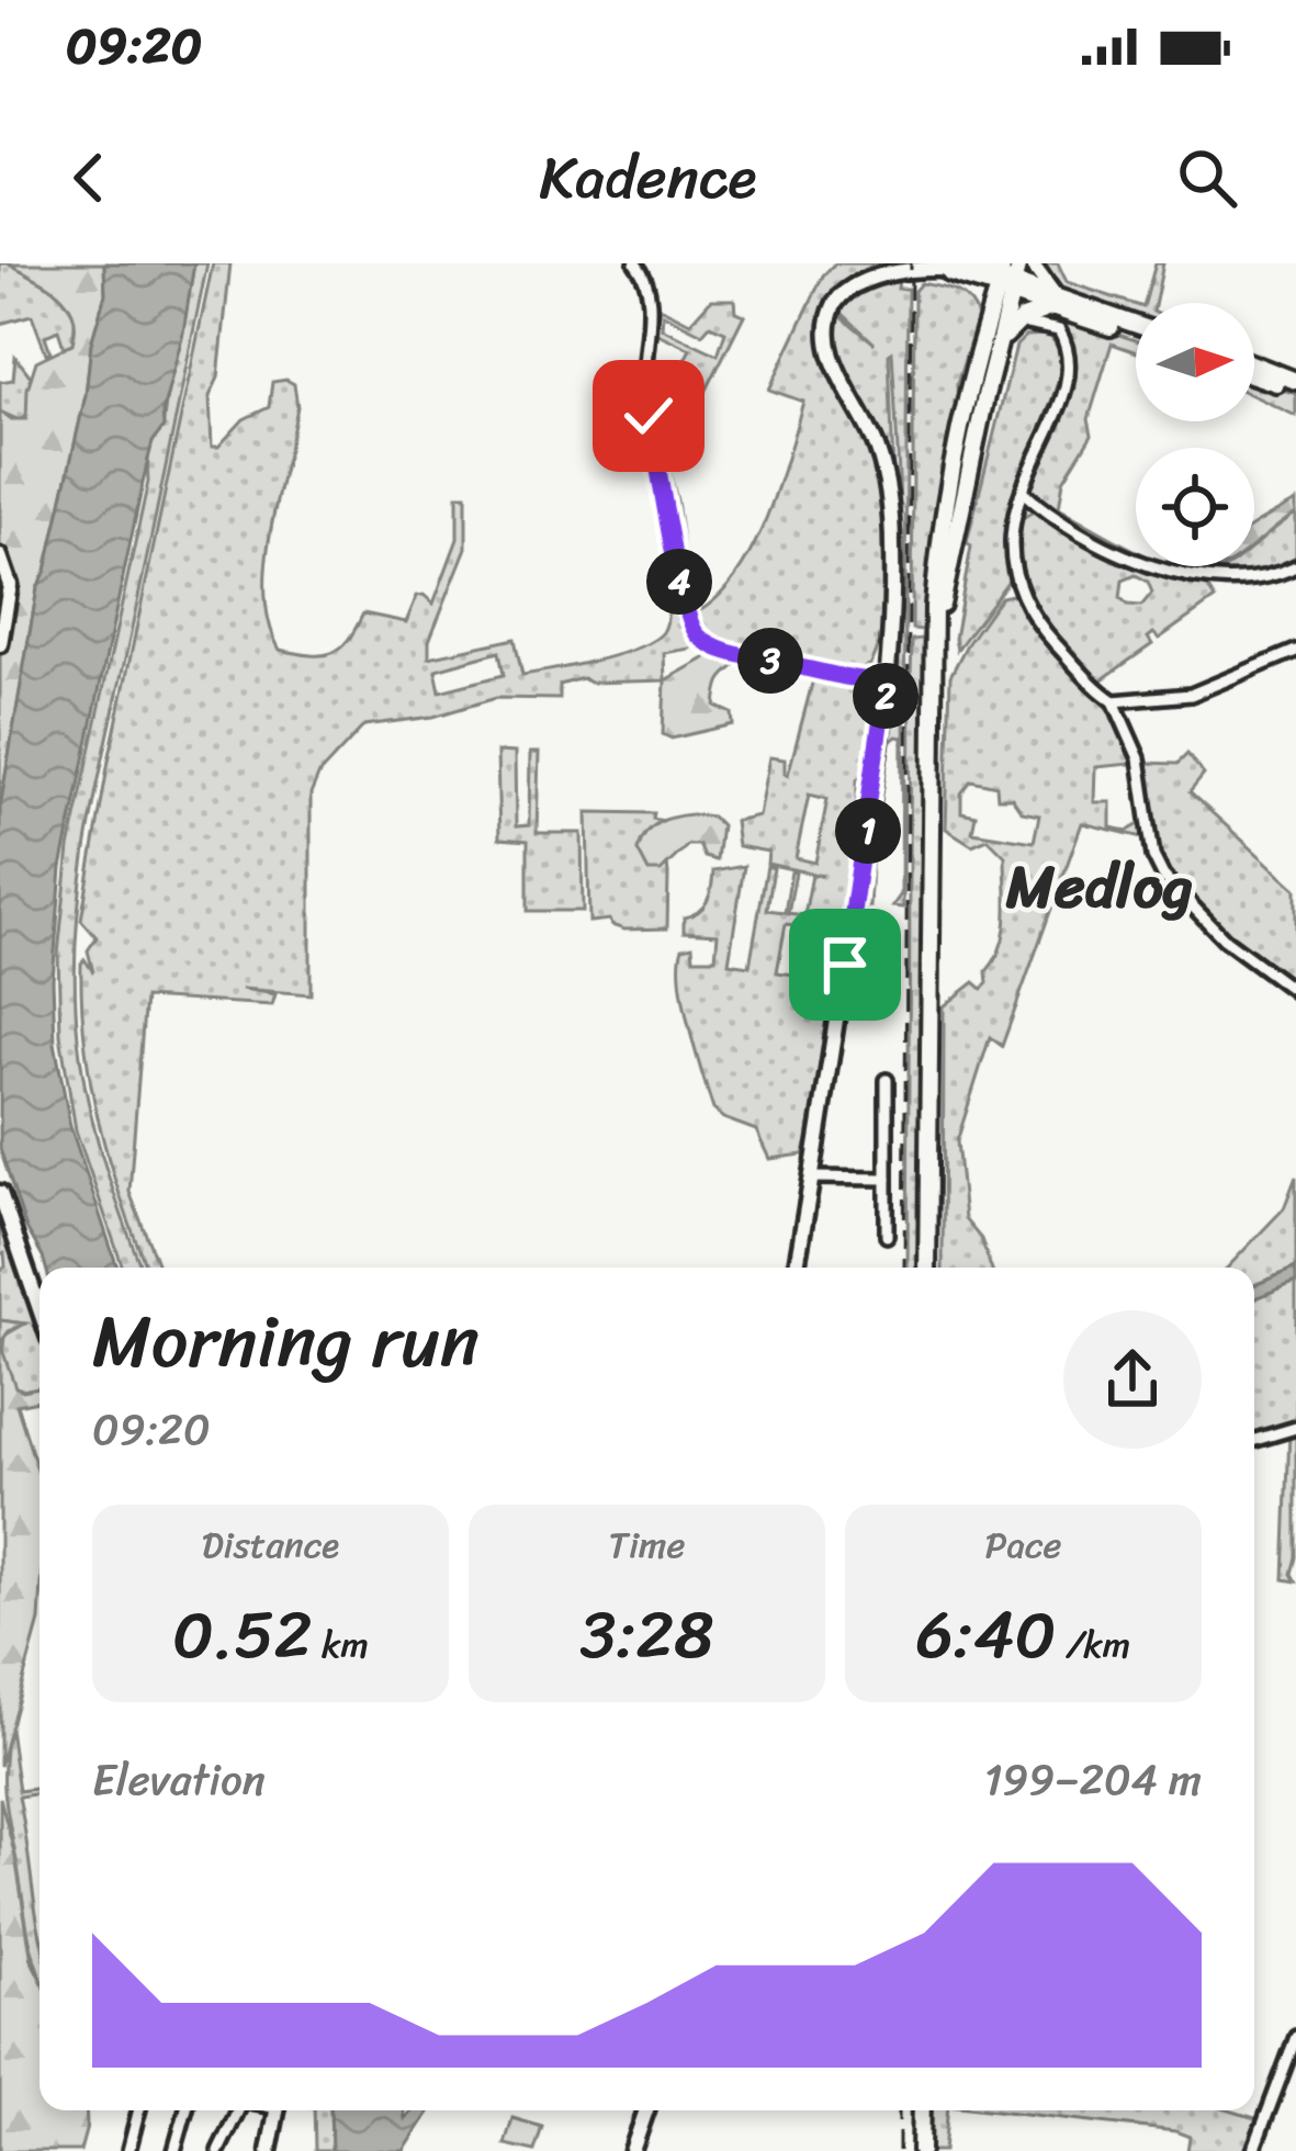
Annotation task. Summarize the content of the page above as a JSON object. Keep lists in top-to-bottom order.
{
  "districts": ["Medlog"],
  "north": "right",
  "page": {
    "status": "09:20",
    "header": "Kadence",
    "pins": [
      "4",
      "3",
      "2",
      "1"
    ],
    "heading": ["Morning run", "09:20"],
    "stats": [
      ["Distance", "0.52 km"],
      ["Time", "3:28"],
      ["Pace", "6:40 /km"]
    ],
    "chart": ["Elevation", "199–204 m"]
  }
}
